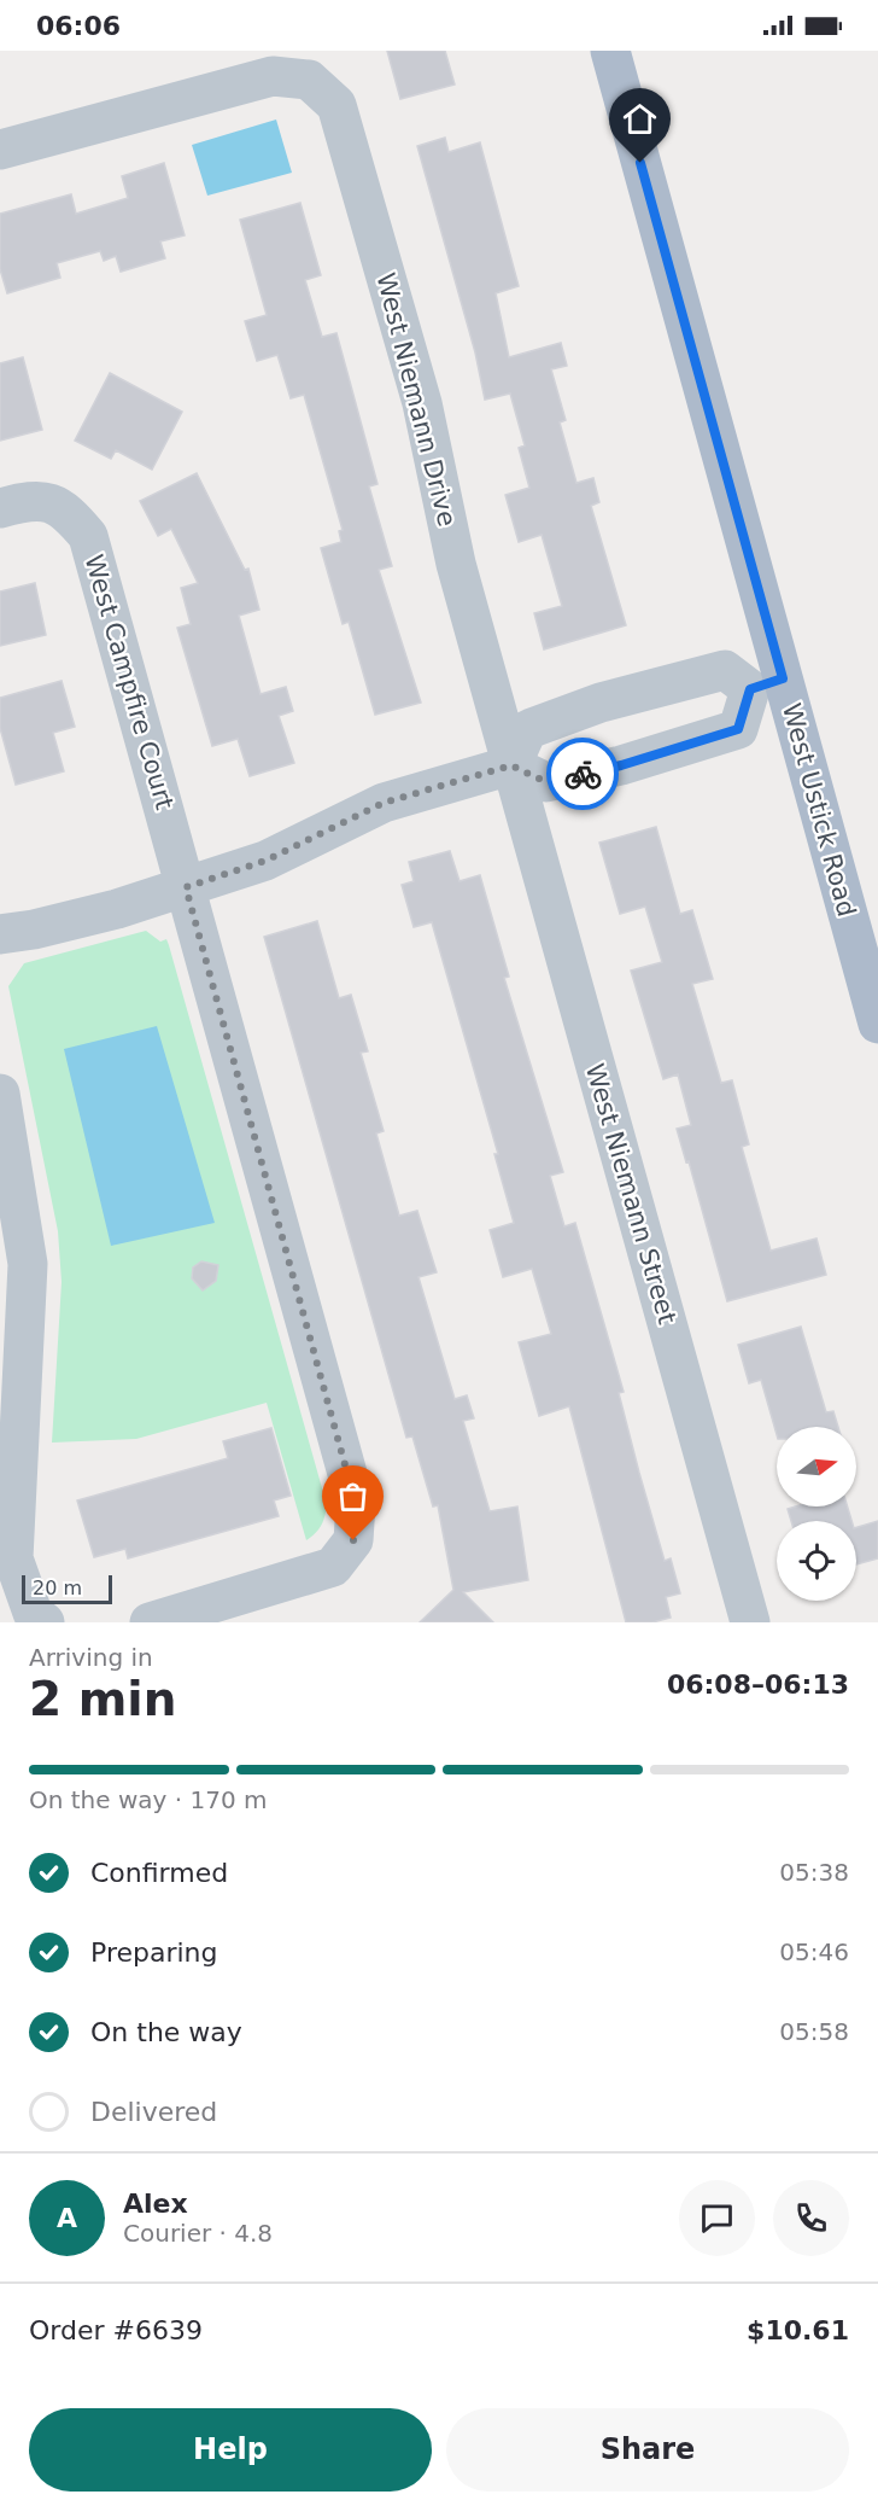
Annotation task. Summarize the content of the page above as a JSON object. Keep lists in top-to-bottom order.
{
  "streets": {
    "main road": ["West Ustick Road"],
    "street": ["West Niemann Drive", "West Campfire Court", "West Niemann Street"]
  },
  "crossings": [
    ["West Niemann Drive", "West Niemann Street"]
  ],
  "scale_bar": "20 m",
  "north": "right",
  "page": {
    "status": "06:06",
    "scale": "20 m",
    "heading": ["2 min", "Arriving in", "06:08–06:13"],
    "panel": [
      "Alex",
      "Courier · 4.8",
      "Order #6639",
      "$10.61"
    ],
    "bar": "On the way · 170 m",
    "list": [
      ["Confirmed", "05:38"],
      ["Preparing", "05:46"],
      ["On the way", "05:58"],
      "Delivered"
    ],
    "round": "A",
    "buttons": ["Help", "Share"]
  }
}
